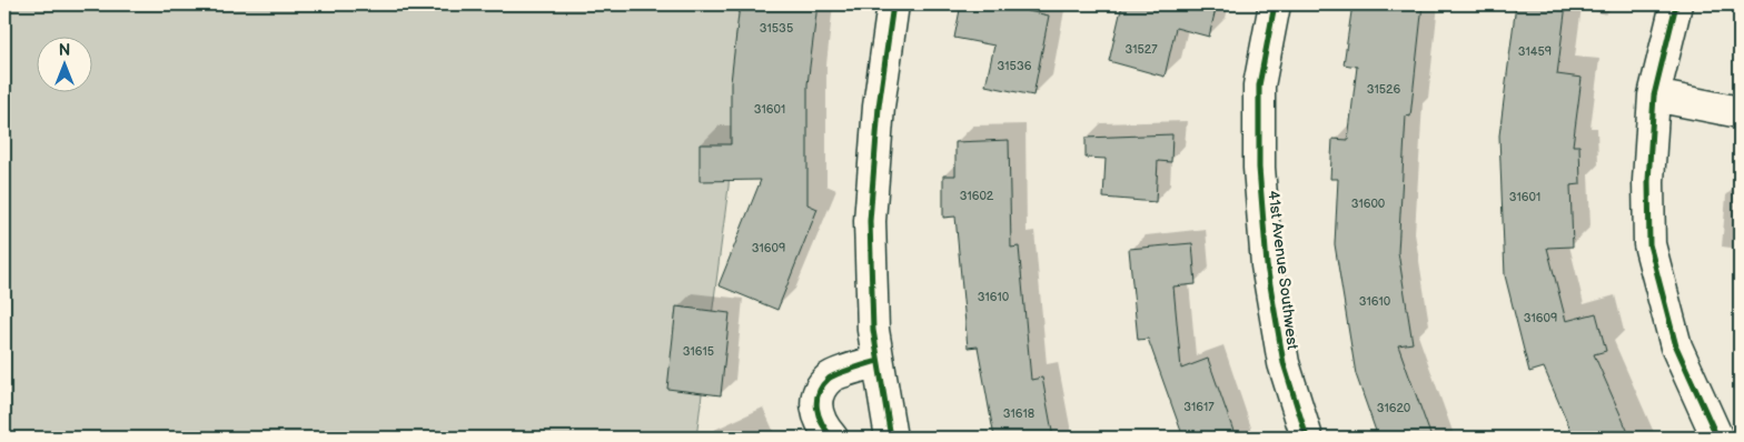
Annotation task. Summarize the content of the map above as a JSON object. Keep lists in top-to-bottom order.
{
  "streets": {
    "street": ["41st Avenue Southwest"]
  },
  "house_numbers": [
    "31535",
    "31527",
    "31459",
    "31536",
    "31526",
    "31601",
    "31602",
    "31601",
    "31600",
    "31609",
    "31610",
    "31610",
    "31609",
    "31615",
    "31617",
    "31620",
    "31618"
  ],
  "north": "top"
}
